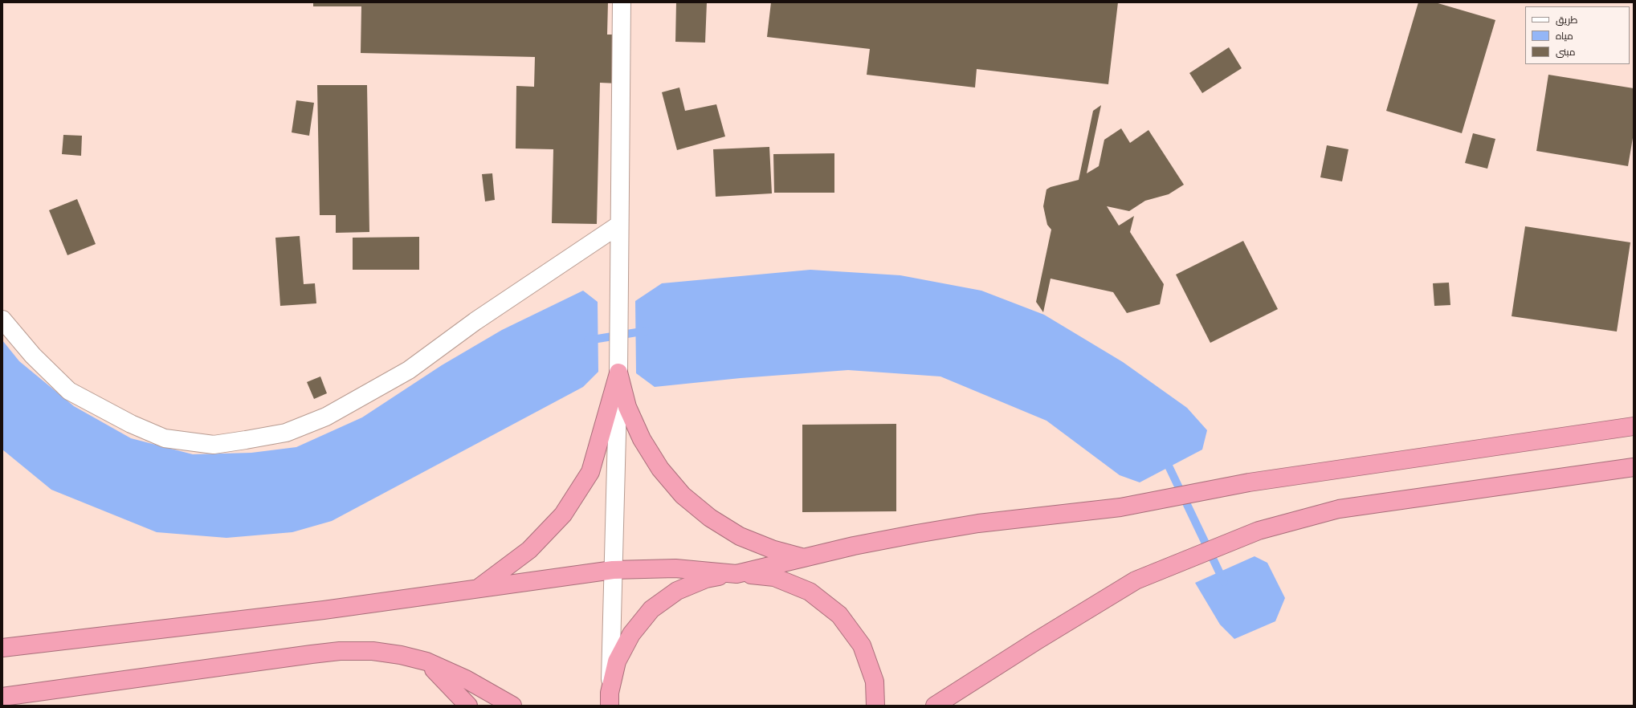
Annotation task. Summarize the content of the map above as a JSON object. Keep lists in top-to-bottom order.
{
  "legend": ["طريق", "مياه", "مبنى"]
}
